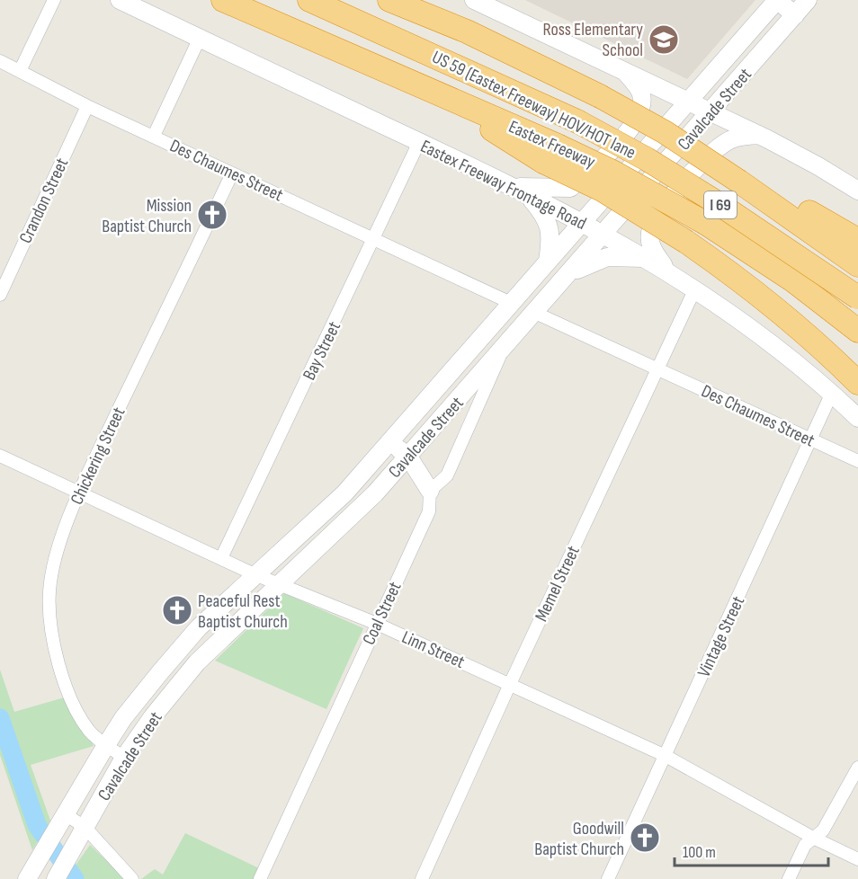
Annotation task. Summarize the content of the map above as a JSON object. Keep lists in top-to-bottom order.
{
  "streets": {
    "highway": ["US 59 (Eastex Freeway) HOV/HOT lane", "Eastex Freeway", "I 69"],
    "main road": ["Cavalcade Street", "Eastex Freeway Frontage Road"],
    "street": [
      "Des Chaumes Street",
      "Crandon Street",
      "Bay Street",
      "Chickering Street",
      "Memel Street",
      "Coal Street",
      "Vintage Street",
      "Linn Street"
    ]
  },
  "crossings": [
    ["Cavalcade Street", "Des Chaumes Street"],
    ["Cavalcade Street", "Eastex Freeway Frontage Road"],
    ["Cavalcade Street", "Chickering Street"],
    ["Cavalcade Street", "Linn Street"],
    ["Des Chaumes Street", "Crandon Street"],
    ["Des Chaumes Street", "Bay Street"],
    ["Des Chaumes Street", "Chickering Street"],
    ["Des Chaumes Street", "Memel Street"],
    ["Des Chaumes Street", "Vintage Street"],
    ["Eastex Freeway Frontage Road", "Bay Street"],
    ["Eastex Freeway Frontage Road", "Memel Street"],
    ["Eastex Freeway Frontage Road", "Vintage Street"],
    ["Bay Street", "Linn Street"],
    ["Chickering Street", "Linn Street"],
    ["Memel Street", "Linn Street"],
    ["Coal Street", "Linn Street"],
    ["Vintage Street", "Linn Street"]
  ],
  "places": {
    "school or university": ["Ross Elementary School"],
    "church": ["Mission Baptist Church", "Peaceful Rest Baptist Church", "Goodwill Baptist Church"]
  },
  "scale_bar": "100 m"
}
